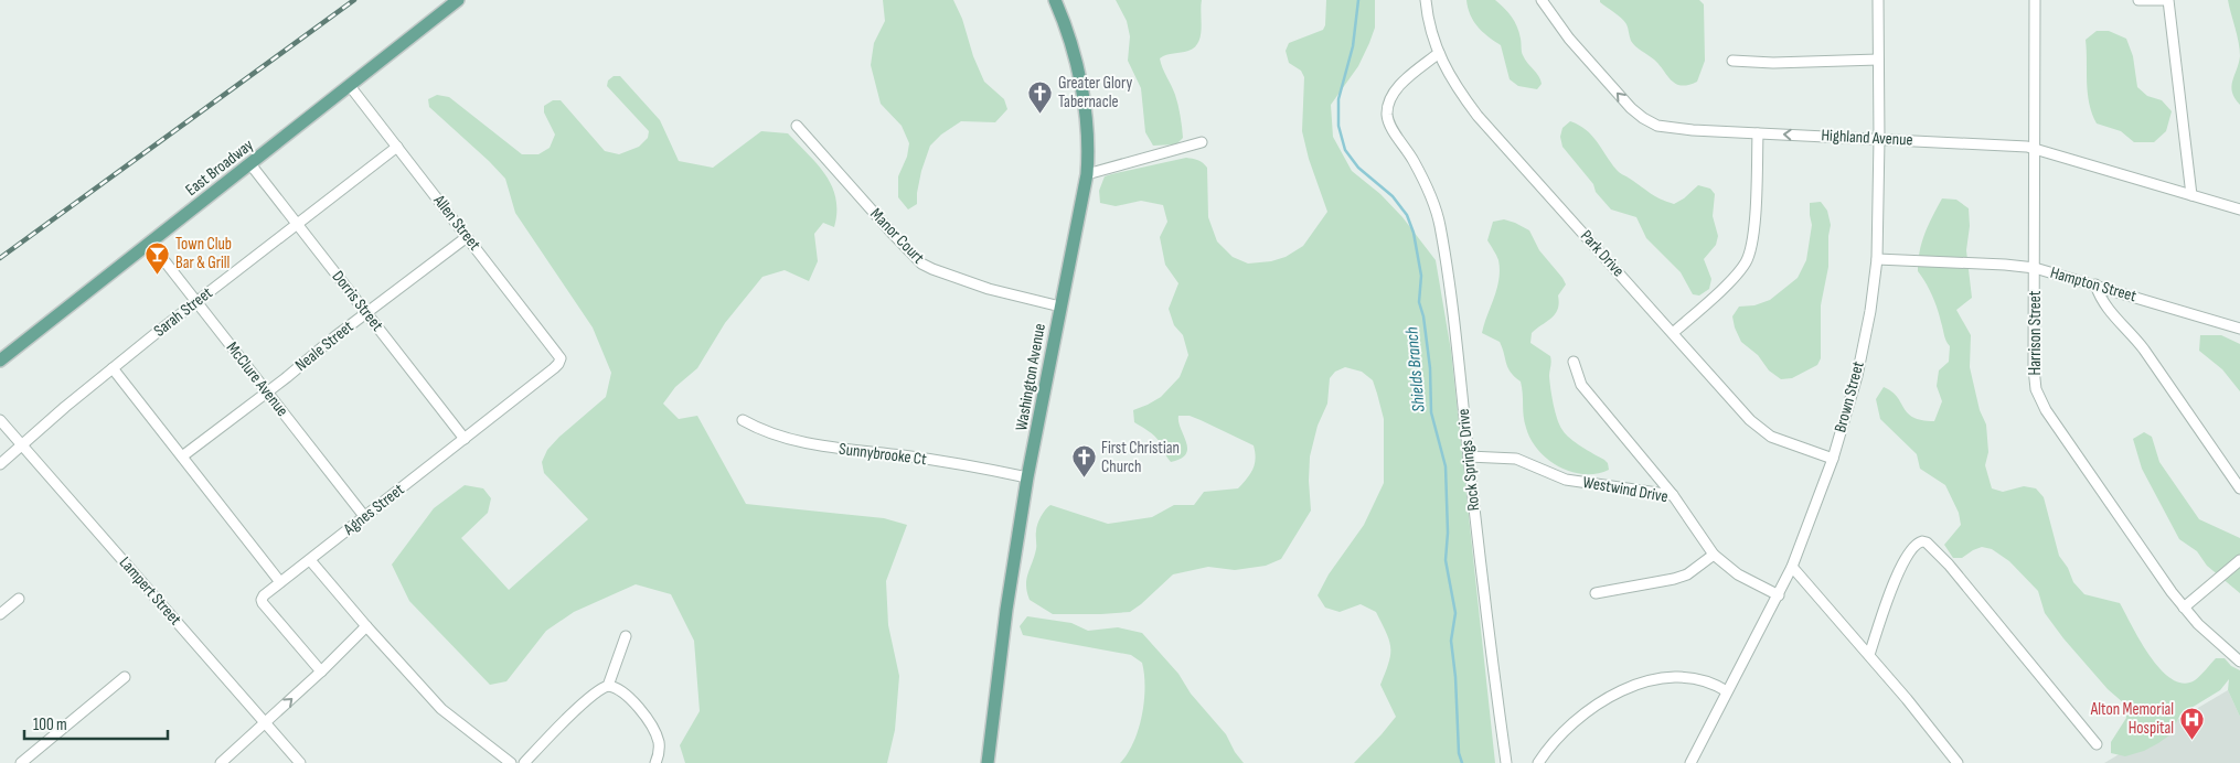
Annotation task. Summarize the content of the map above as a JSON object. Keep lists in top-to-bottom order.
{
  "streets": {
    "main road": ["East Broadway", "Washington Avenue"],
    "street": [
      "Highland Avenue",
      "Allen Street",
      "Manor Court",
      "Park Drive",
      "Hampton Street",
      "Dorris Street",
      "Sarah Street",
      "Harrison Street",
      "Neale Street",
      "McClure Avenue",
      "Brown Street",
      "Sunnybrooke Ct",
      "Rock Springs Drive",
      "Westwind Drive",
      "Agnes Street",
      "Lampert Street"
    ]
  },
  "crossings": [
    ["Highland Avenue", "Harrison Street"],
    ["Highland Avenue", "Brown Street"],
    ["East Broadway", "Allen Street"],
    ["East Broadway", "Dorris Street"],
    ["East Broadway", "McClure Avenue"],
    ["Allen Street", "Sarah Street"],
    ["Allen Street", "Neale Street"],
    ["Allen Street", "Agnes Street"],
    ["Manor Court", "Washington Avenue"],
    ["Park Drive", "Brown Street"],
    ["Park Drive", "Rock Springs Drive"],
    ["Hampton Street", "Harrison Street"],
    ["Hampton Street", "Brown Street"],
    ["Dorris Street", "Sarah Street"],
    ["Dorris Street", "Neale Street"],
    ["Dorris Street", "Agnes Street"],
    ["Sarah Street", "McClure Avenue"],
    ["Sarah Street", "Lampert Street"],
    ["Neale Street", "McClure Avenue"],
    ["Washington Avenue", "Sunnybrooke Ct"],
    ["McClure Avenue", "Agnes Street"],
    ["Brown Street", "Westwind Drive"],
    ["Rock Springs Drive", "Westwind Drive"]
  ],
  "water": ["Shields Branch"],
  "places": {
    "church": ["Greater Glory Tabernacle", "First Christian Church"],
    "bar": ["Town Club Bar & Grill"],
    "hospital": ["Alton Memorial Hospital"]
  },
  "scale_bar": "100 m"
}
